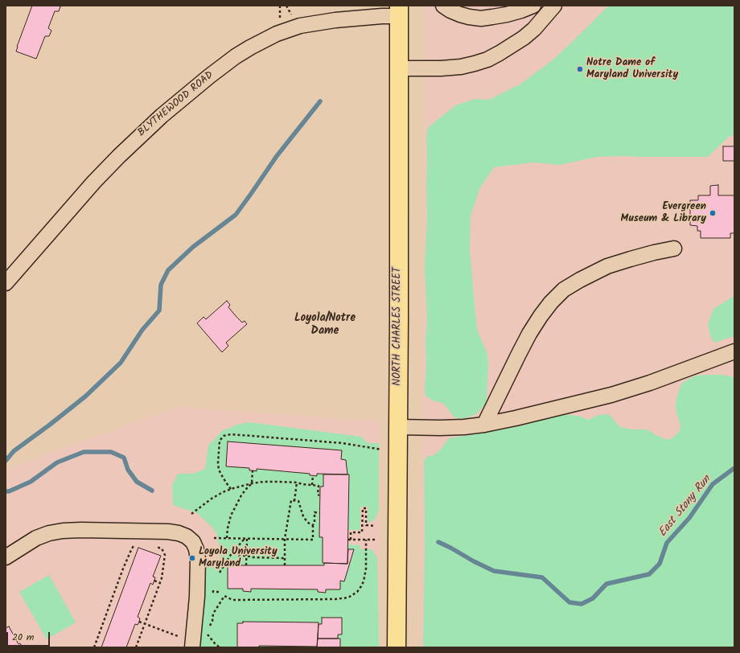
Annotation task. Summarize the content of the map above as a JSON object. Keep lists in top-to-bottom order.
{
  "streets": {
    "main road": ["NORTH CHARLES STREET"],
    "street": ["BLYTHEWOOD ROAD"]
  },
  "crossings": [
    ["BLYTHEWOOD ROAD", "NORTH CHARLES STREET"]
  ],
  "districts": ["Loyola/Notre Dame"],
  "water": ["East Stony Run"],
  "places": ["Notre Dame of Maryland University", "Evergreen Museum & Library", "Loyola University Maryland"],
  "scale_bar": "20 m"
}
